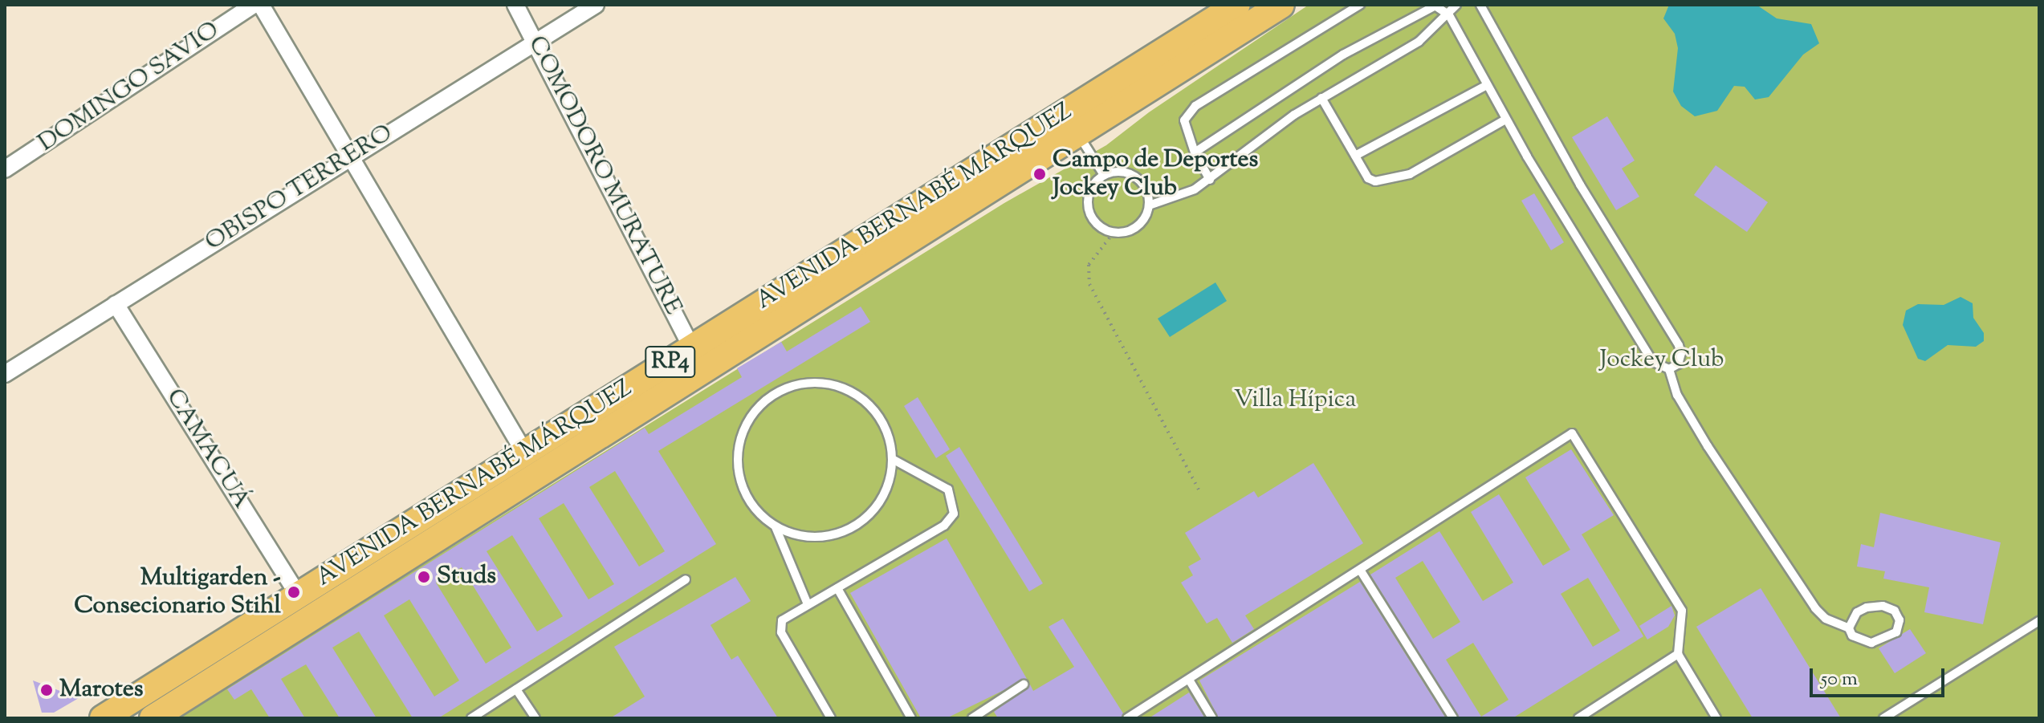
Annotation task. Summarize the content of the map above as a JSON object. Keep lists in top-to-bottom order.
{
  "streets": {
    "main road": ["AVENIDA BERNABÉ MÁRQUEZ", "RP4"],
    "street": [
      "DOMINGO SAVIO",
      "COMODORO MURATURE",
      "OBISPO TERRERO",
      "CAMACUÁ"
    ]
  },
  "crossings": [
    ["COMODORO MURATURE", "OBISPO TERRERO"],
    ["COMODORO MURATURE", "AVENIDA BERNABÉ MÁRQUEZ"],
    ["OBISPO TERRERO", "CAMACUÁ"],
    ["AVENIDA BERNABÉ MÁRQUEZ", "CAMACUÁ"]
  ],
  "parks": ["Jockey Club", "Villa Hípica"],
  "places": [
    "Campo de Deportes Jockey Club",
    "Studs",
    "Multigarden - Consecionario Stihl",
    "Marotes"
  ],
  "scale_bar": "50 m"
}
